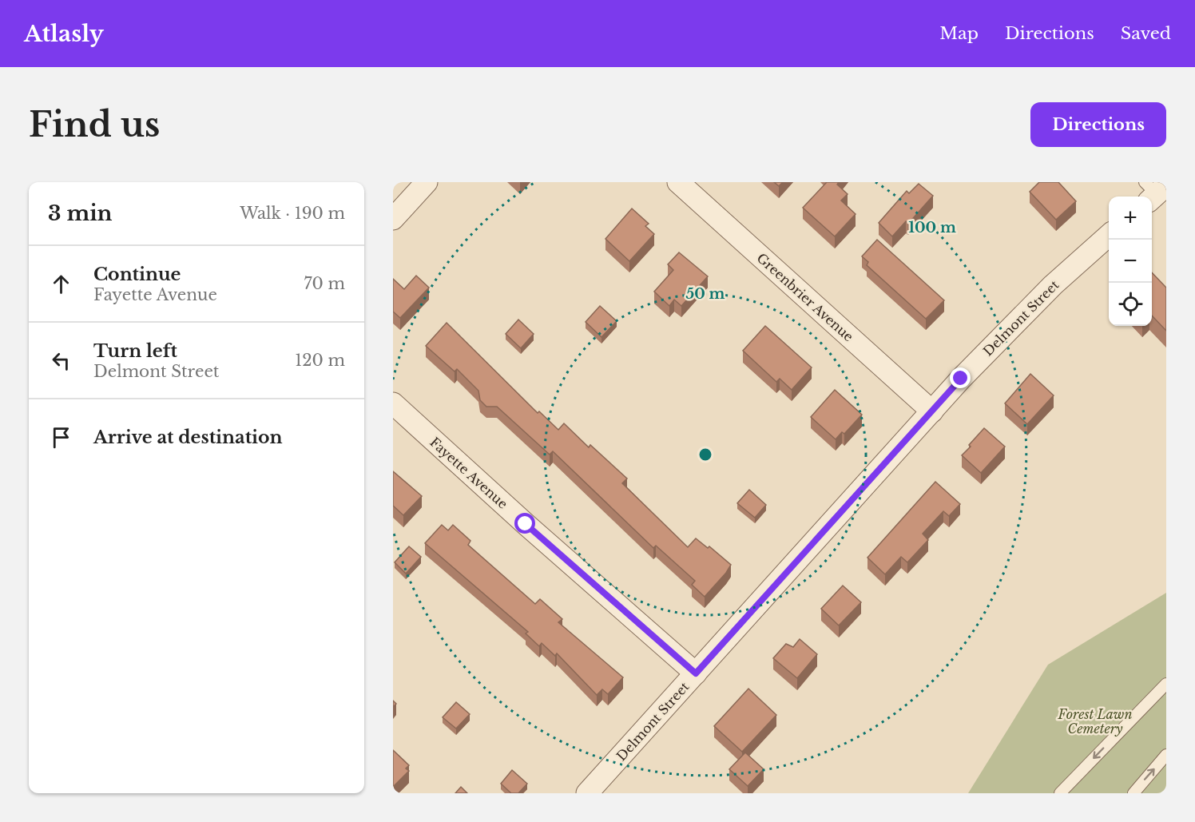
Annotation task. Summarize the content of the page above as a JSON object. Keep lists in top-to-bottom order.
{
  "streets": {
    "street": ["Greenbrier Avenue", "Delmont Street", "Fayette Avenue"]
  },
  "crossings": [
    ["Greenbrier Avenue", "Delmont Street"],
    ["Delmont Street", "Fayette Avenue"]
  ],
  "parks": ["Forest Lawn Cemetery"],
  "page": {
    "header": "Atlasly",
    "nav": ["Map", "Directions", "Saved"],
    "buttons": "Directions",
    "title": "Find us",
    "heading": ["3 min", "Walk · 190 m"],
    "map_buttons": ["+", "−"],
    "list": [
      ["Continue", "Fayette Avenue", "70 m"],
      ["Turn left", "Delmont Street", "120 m"],
      "Arrive at destination"
    ]
  },
  "rings": ["100 m", "50 m"]
}
